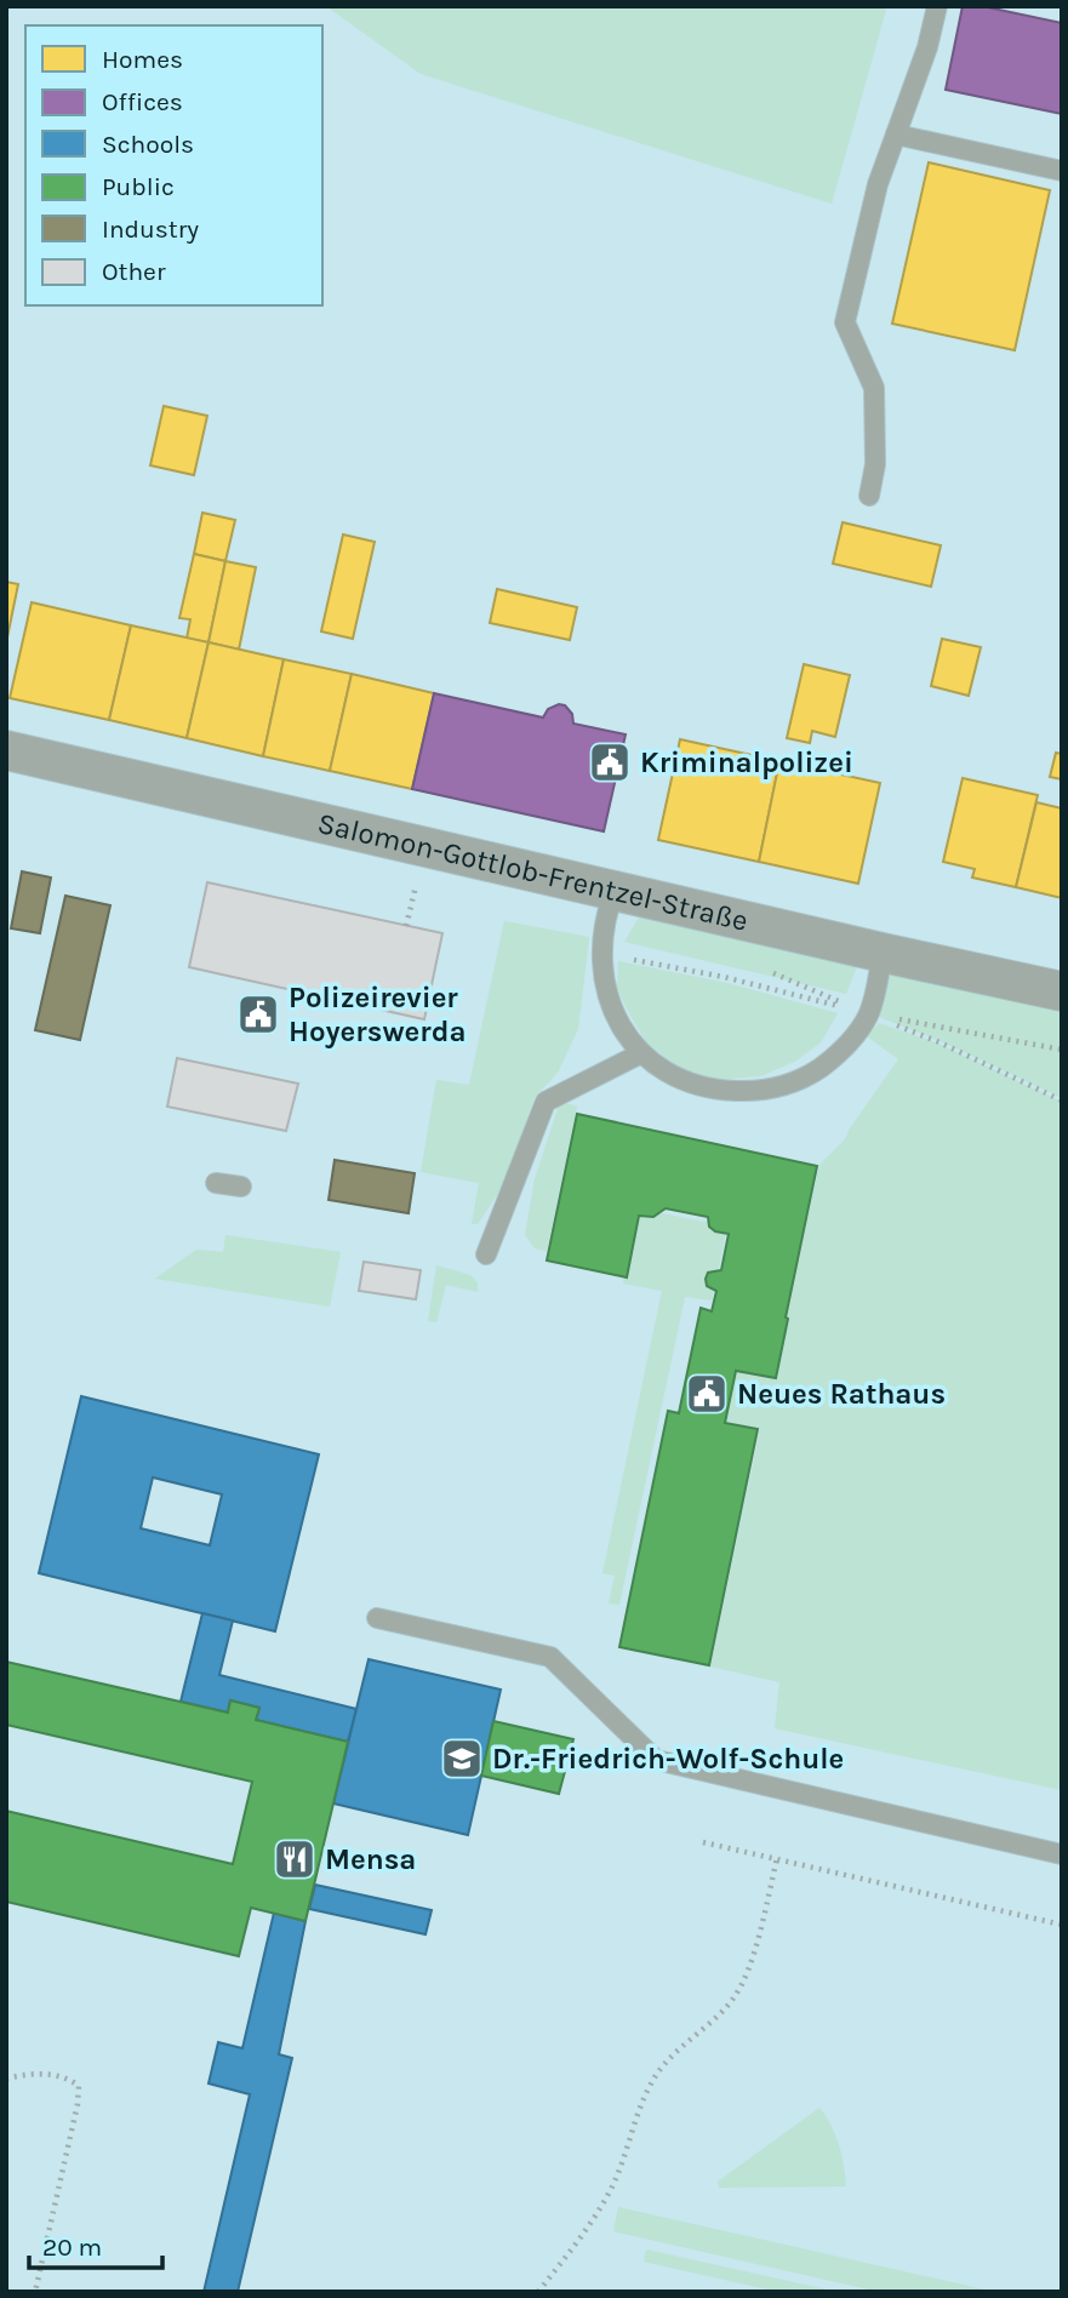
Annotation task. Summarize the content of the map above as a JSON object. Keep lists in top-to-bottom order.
{
  "streets": {
    "street": ["Salomon-Gottlob-Frentzel-Straße"]
  },
  "places": {
    "public building": ["Kriminalpolizei", "Polizeirevier Hoyerswerda", "Neues Rathaus"],
    "school or university": ["Dr.-Friedrich-Wolf-Schule"],
    "restaurant": ["Mensa"]
  },
  "legend": [
    "Homes",
    "Offices",
    "Schools",
    "Public",
    "Industry",
    "Other"
  ],
  "scale_bar": "20 m"
}
